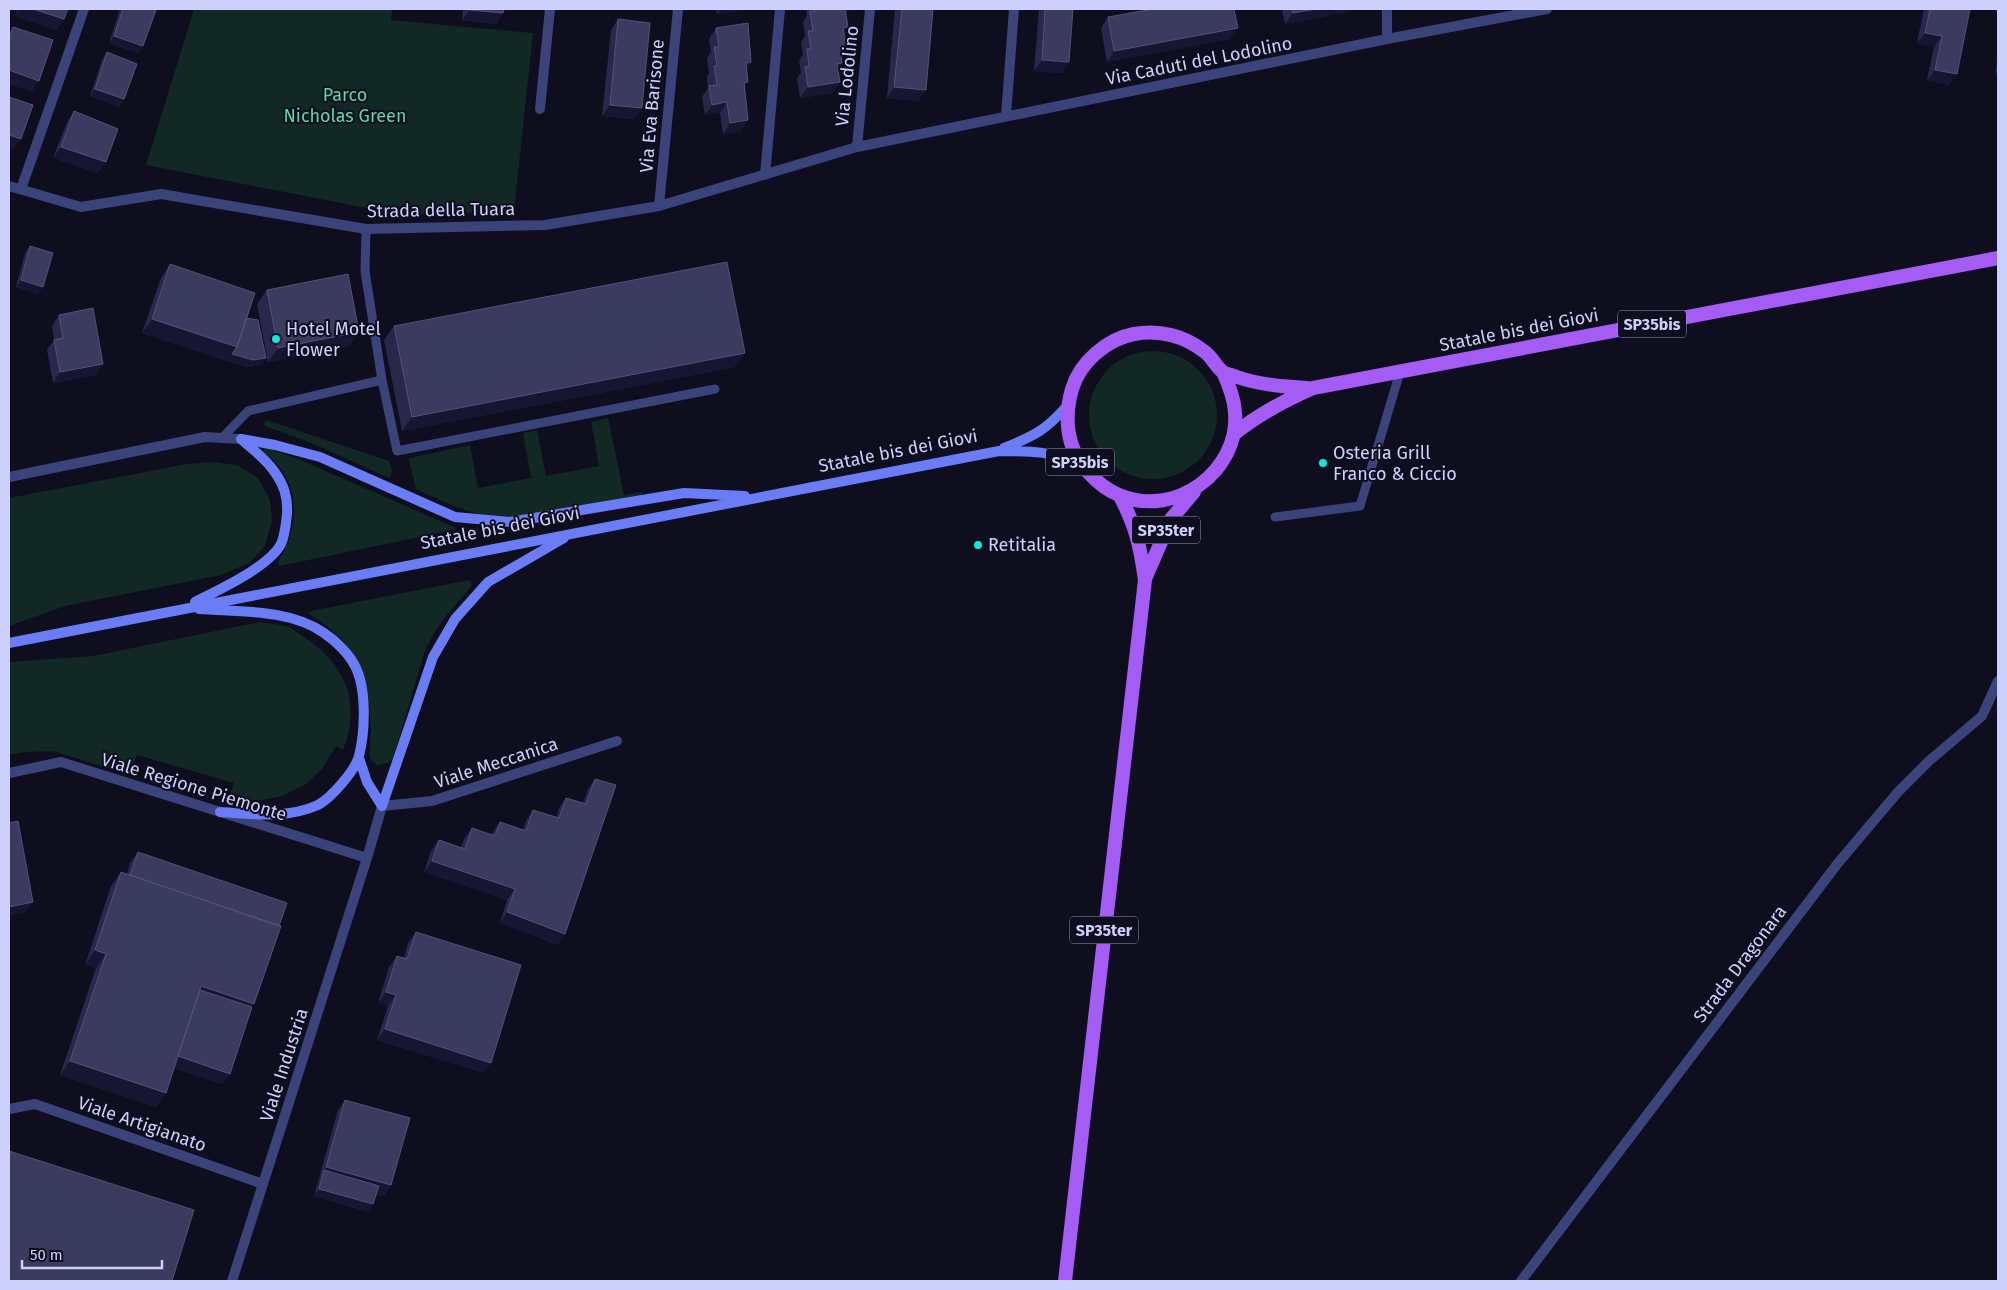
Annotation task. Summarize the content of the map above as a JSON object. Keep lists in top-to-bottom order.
{
  "streets": {
    "main road": ["SP35bis", "Statale bis dei Giovi", "SP35ter"],
    "street": [
      "Via Caduti del Lodolino",
      "Via Lodolino",
      "Via Eva Barisone",
      "Strada della Tuara",
      "Viale Meccanica",
      "Viale Regione Piemonte",
      "Strada Dragonara",
      "Viale Industria",
      "Viale Artigianato"
    ]
  },
  "crossings": [
    ["Via Caduti del Lodolino", "Via Lodolino"],
    ["Via Caduti del Lodolino", "Strada della Tuara"],
    ["Via Lodolino", "Strada della Tuara"],
    ["Via Eva Barisone", "Strada della Tuara"],
    ["Statale bis dei Giovi", "SP35ter"],
    ["Viale Meccanica", "Viale Industria"],
    ["Viale Regione Piemonte", "Viale Industria"],
    ["Viale Industria", "Viale Artigianato"]
  ],
  "parks": ["Parco Nicholas Green"],
  "places": ["Hotel Motel Flower", "Osteria Grill Franco & Ciccio", "Retitalia"],
  "scale_bar": "50 m"
}
